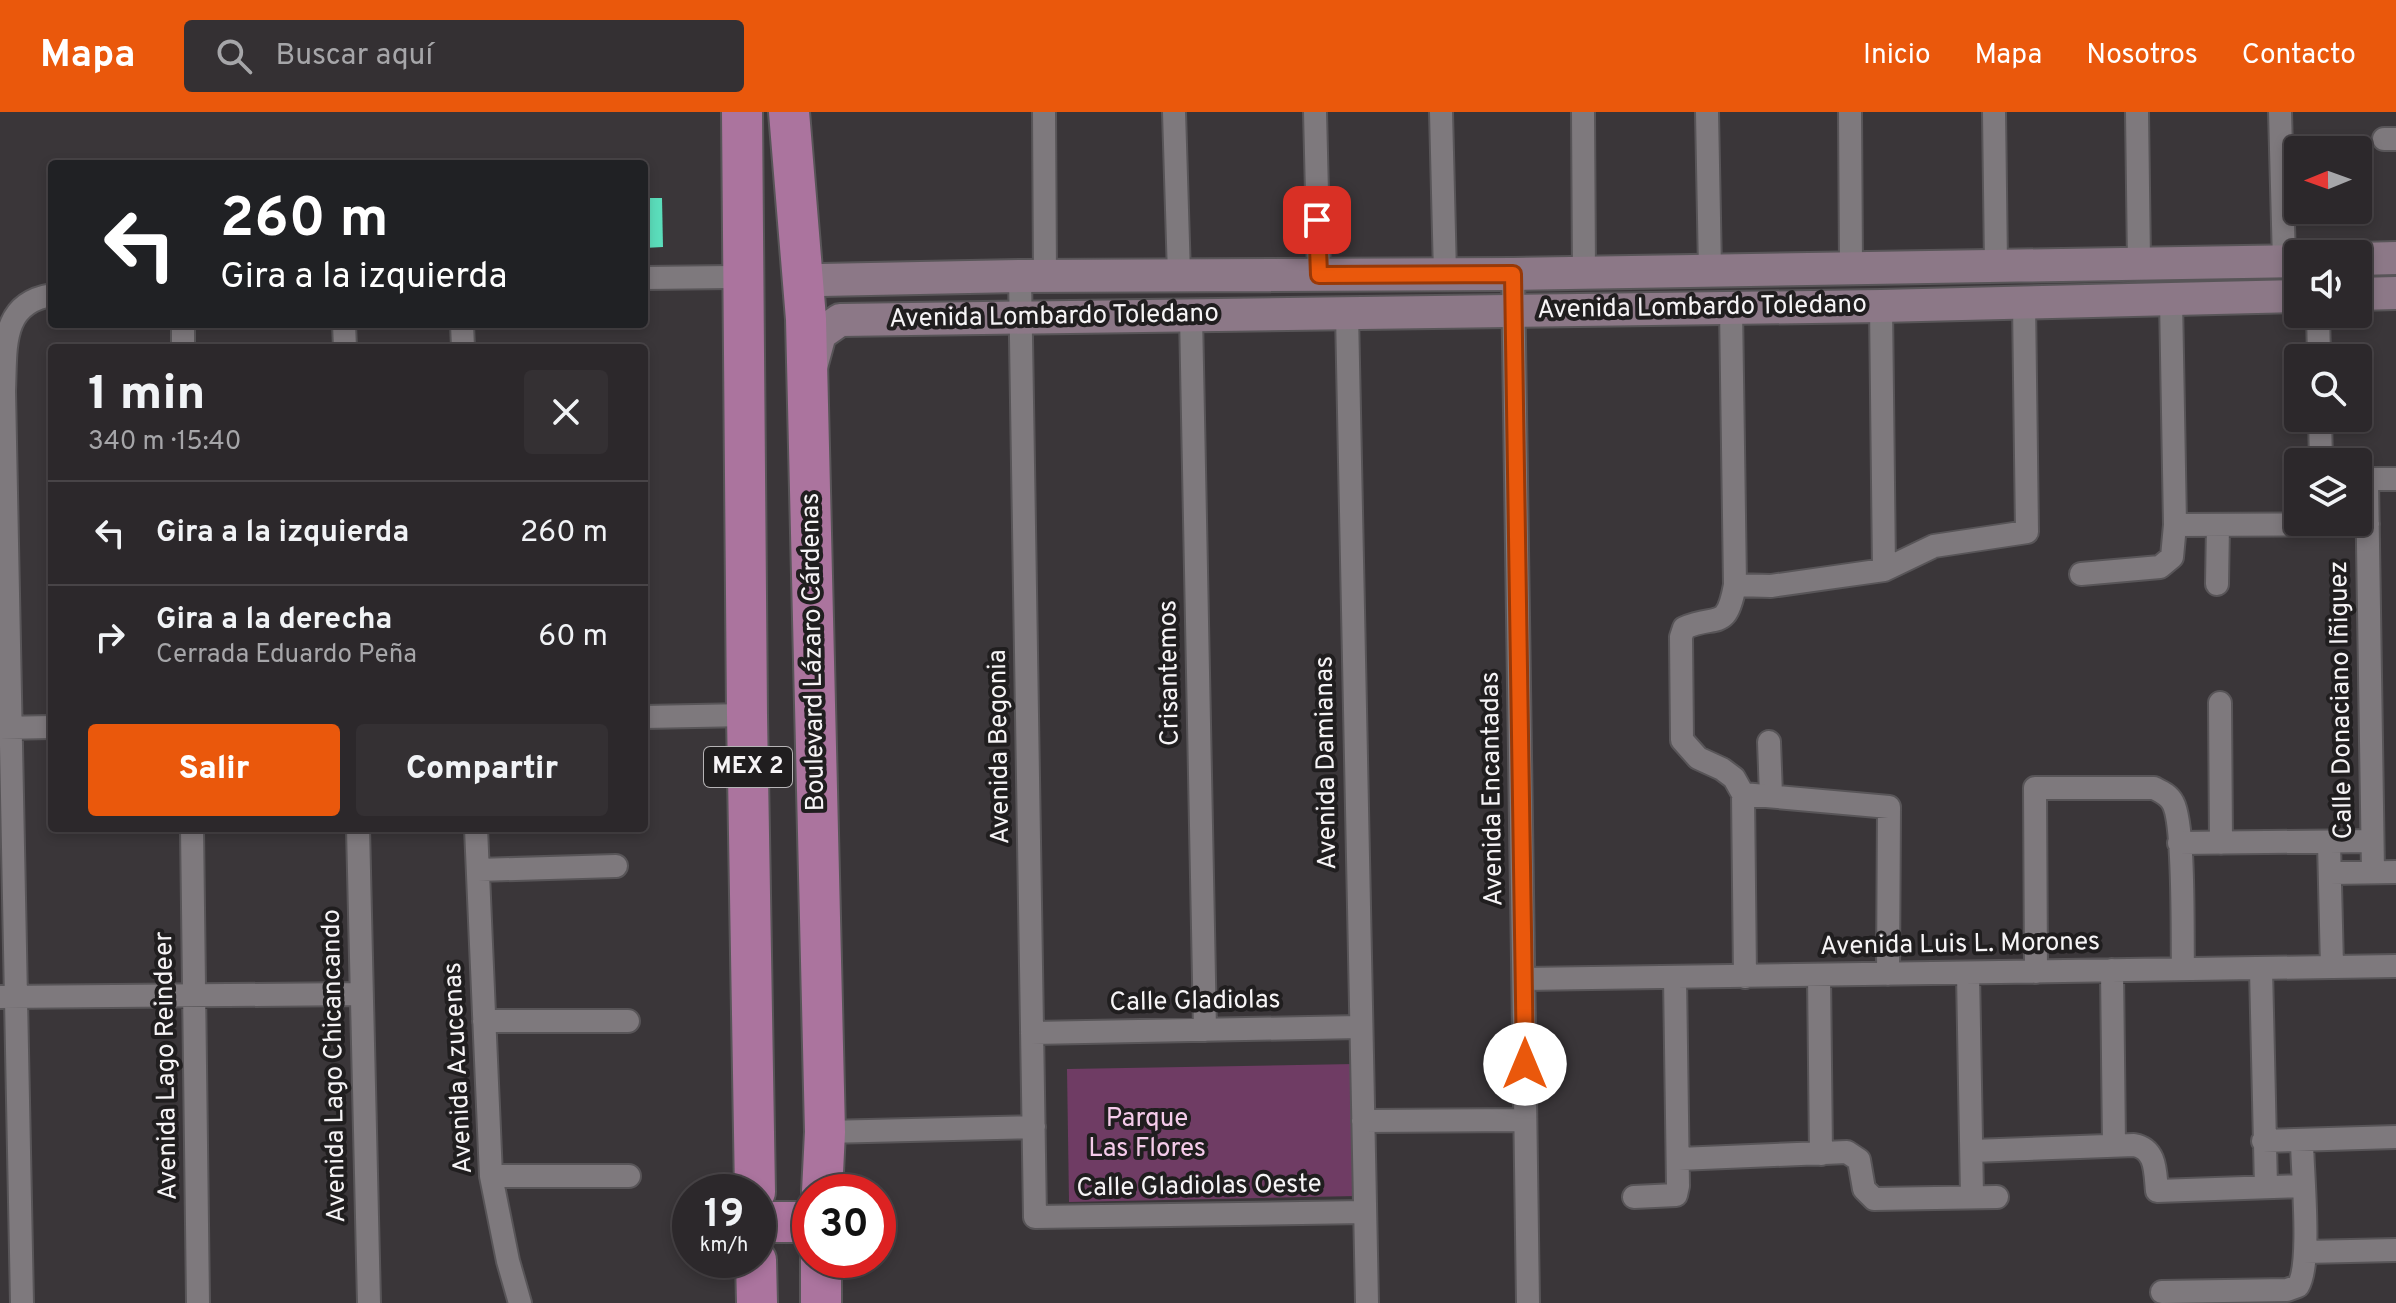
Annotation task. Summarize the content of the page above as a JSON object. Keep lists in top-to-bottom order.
{
  "streets": {
    "highway": ["Boulevard Lázaro Cárdenas", "MEX 2"],
    "main road": ["Avenida Lombardo Toledano"],
    "street": [
      "Crisantemos",
      "Calle Donaciano Iñiguez",
      "Avenida Begonia",
      "Avenida Damianas",
      "Avenida Encantadas",
      "Avenida Luis L. Morones",
      "Calle Gladiolas",
      "Avenida Lago Reindeer",
      "Avenida Lago Chicancando",
      "Avenida Azucenas",
      "Calle Gladiolas Oeste"
    ]
  },
  "crossings": [
    ["Avenida Lombardo Toledano", "Boulevard Lázaro Cárdenas"],
    ["Avenida Lombardo Toledano", "Crisantemos"],
    ["Avenida Lombardo Toledano", "Avenida Begonia"],
    ["Avenida Lombardo Toledano", "Avenida Damianas"],
    ["Avenida Lombardo Toledano", "Avenida Encantadas"],
    ["Crisantemos", "Calle Gladiolas"],
    ["Calle Donaciano Iñiguez", "Avenida Luis L. Morones"],
    ["Avenida Begonia", "Calle Gladiolas"],
    ["Avenida Begonia", "Calle Gladiolas Oeste"],
    ["Avenida Damianas", "Calle Gladiolas"],
    ["Avenida Damianas", "Calle Gladiolas Oeste"],
    ["Avenida Encantadas", "Avenida Luis L. Morones"]
  ],
  "parks": ["Parque Las Flores"],
  "north": "left",
  "page": {
    "header": "Mapa",
    "search": "Buscar aquí",
    "nav": [
      "Inicio",
      "Mapa",
      "Nosotros",
      "Contacto"
    ],
    "turn": ["260 m", "Gira a la izquierda"],
    "heading": ["1 min", "340 m · 15:40"],
    "list": [
      {
        "name": "Gira a la izquierda",
        "value": "260 m"
      },
      {
        "name": "Gira a la derecha",
        "note": "Cerrada Eduardo Peña",
        "value": "60 m"
      }
    ],
    "buttons": ["Salir", "Compartir"],
    "speed": "19 km/h",
    "limit": "30"
  }
}
